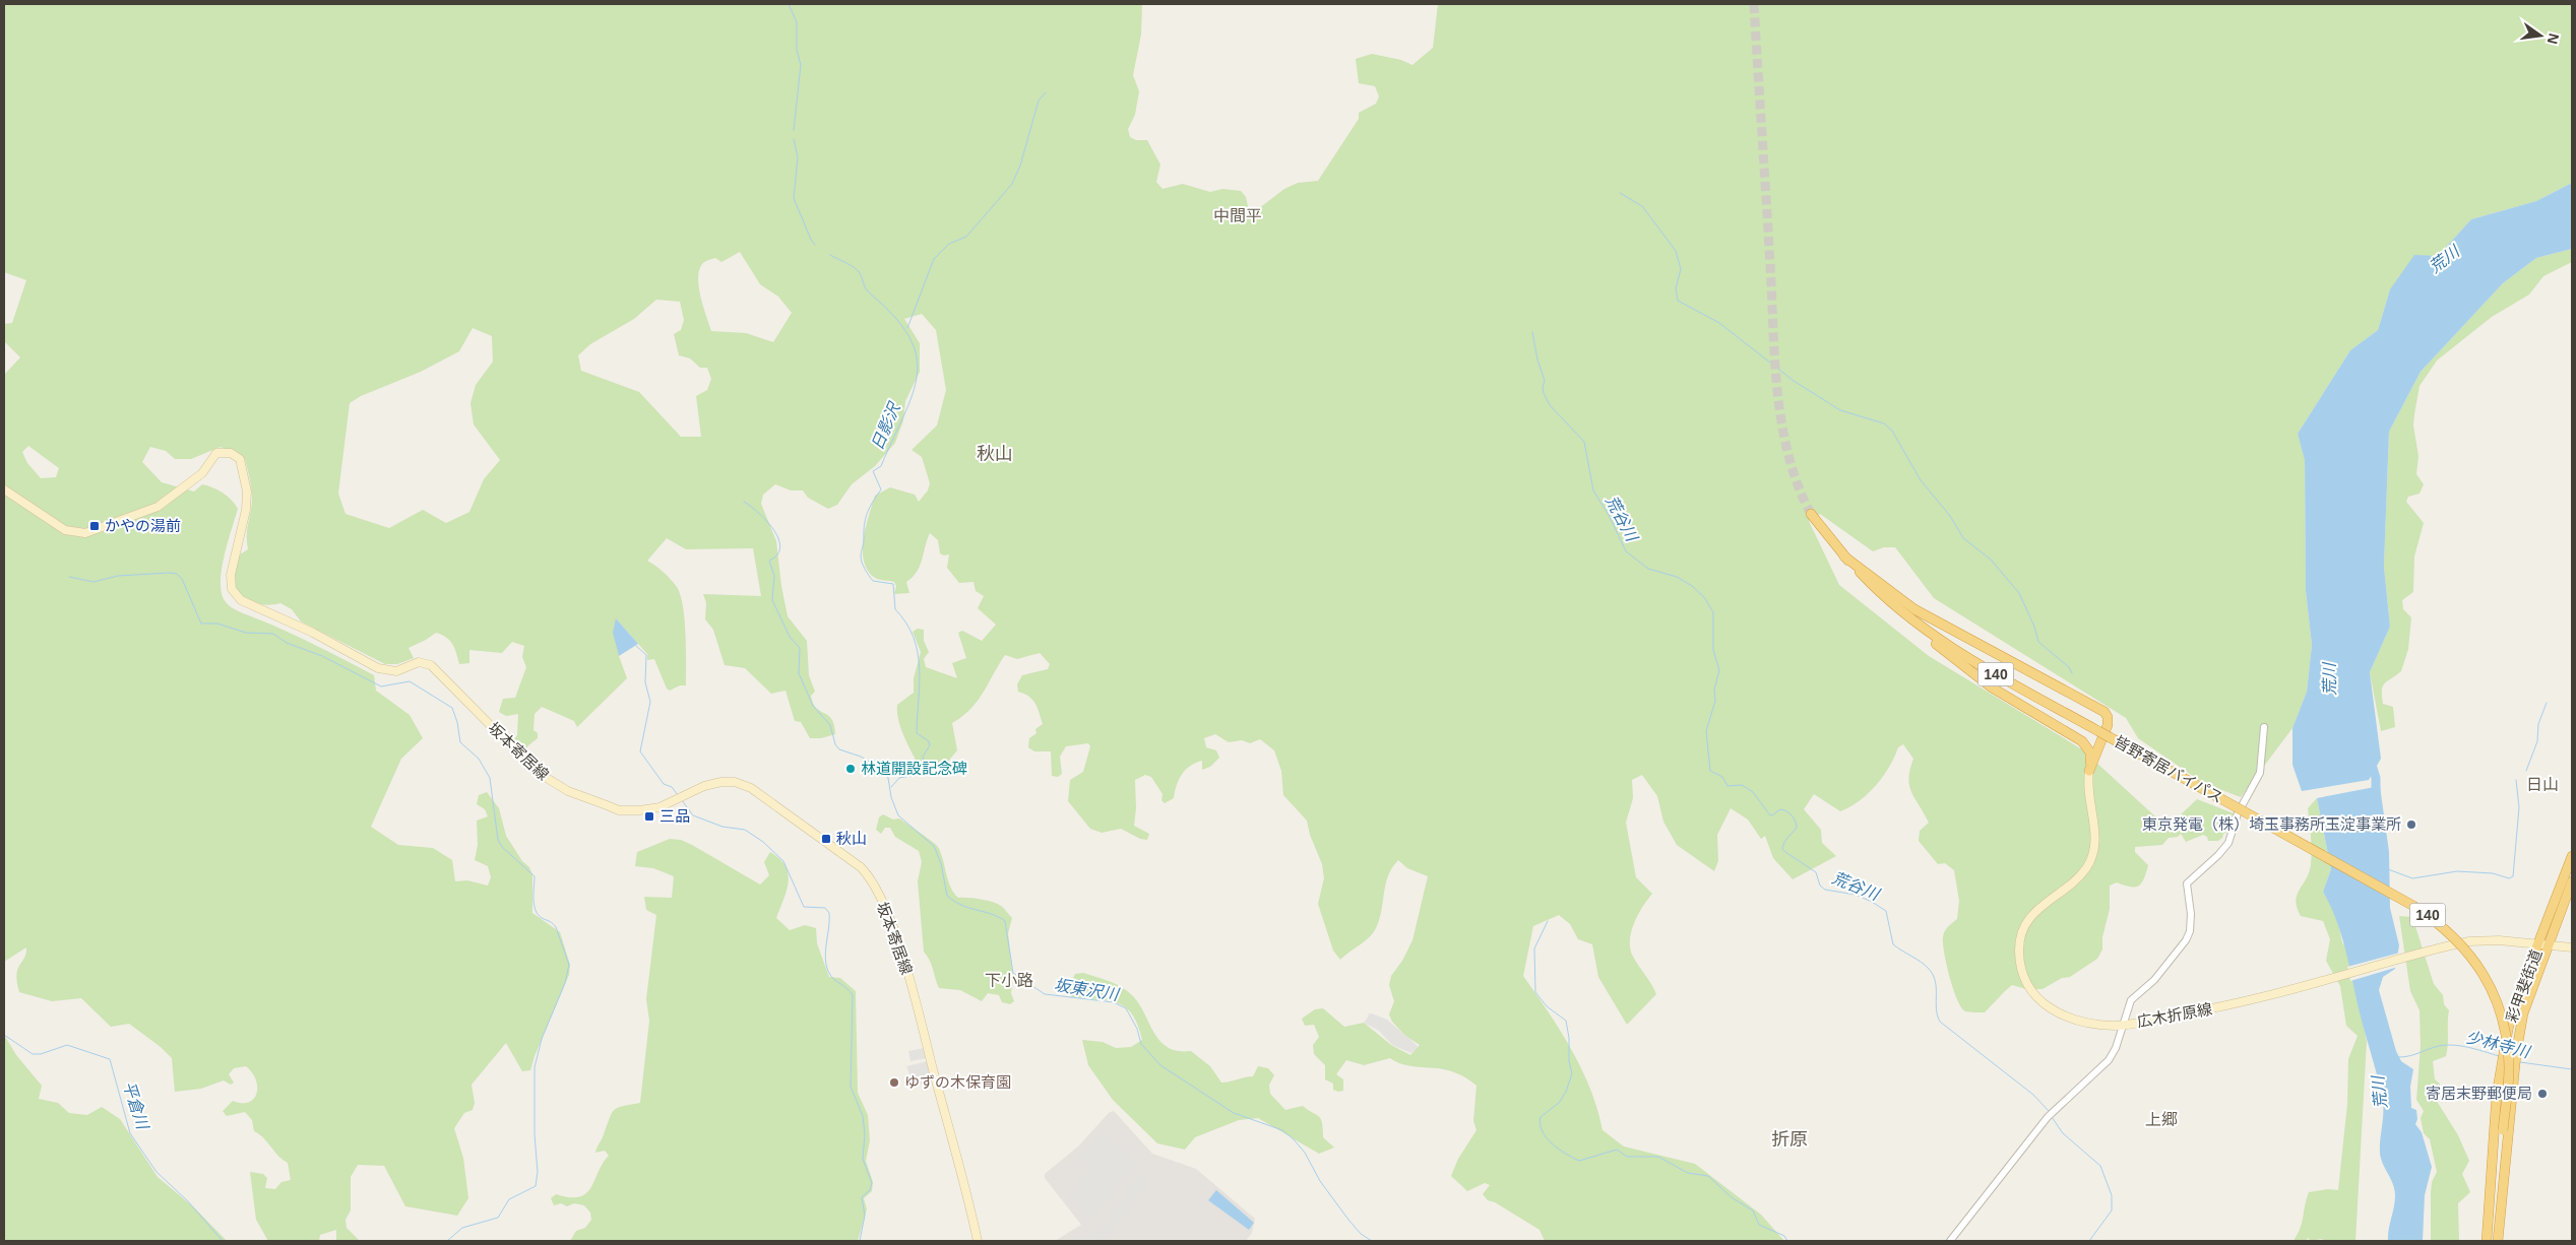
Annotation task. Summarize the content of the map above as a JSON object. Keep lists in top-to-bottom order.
{
  "streets": {
    "highway": ["140", "皆野寄居バイパス", "彩甲斐街道"],
    "main road": ["坂本寄居線", "広木折原線"]
  },
  "crossings": [
    ["皆野寄居バイパス", "彩甲斐街道"],
    ["彩甲斐街道", "広木折原線"]
  ],
  "districts": [
    "中間平",
    "秋山",
    "日山",
    "下小路",
    "上郷",
    "折原"
  ],
  "water": [
    "荒川",
    "日影沢",
    "荒谷川",
    "坂東沢川",
    "少林寺川",
    "平倉川"
  ],
  "places": {
    "transit": ["かやの湯前", "三品", "秋山"],
    "other": [
      "林道開設記念碑",
      "東京発電（株）埼玉事務所玉淀事業所",
      "ゆずの木保育園",
      "寄居末野郵便局"
    ]
  },
  "north": "right"
}
